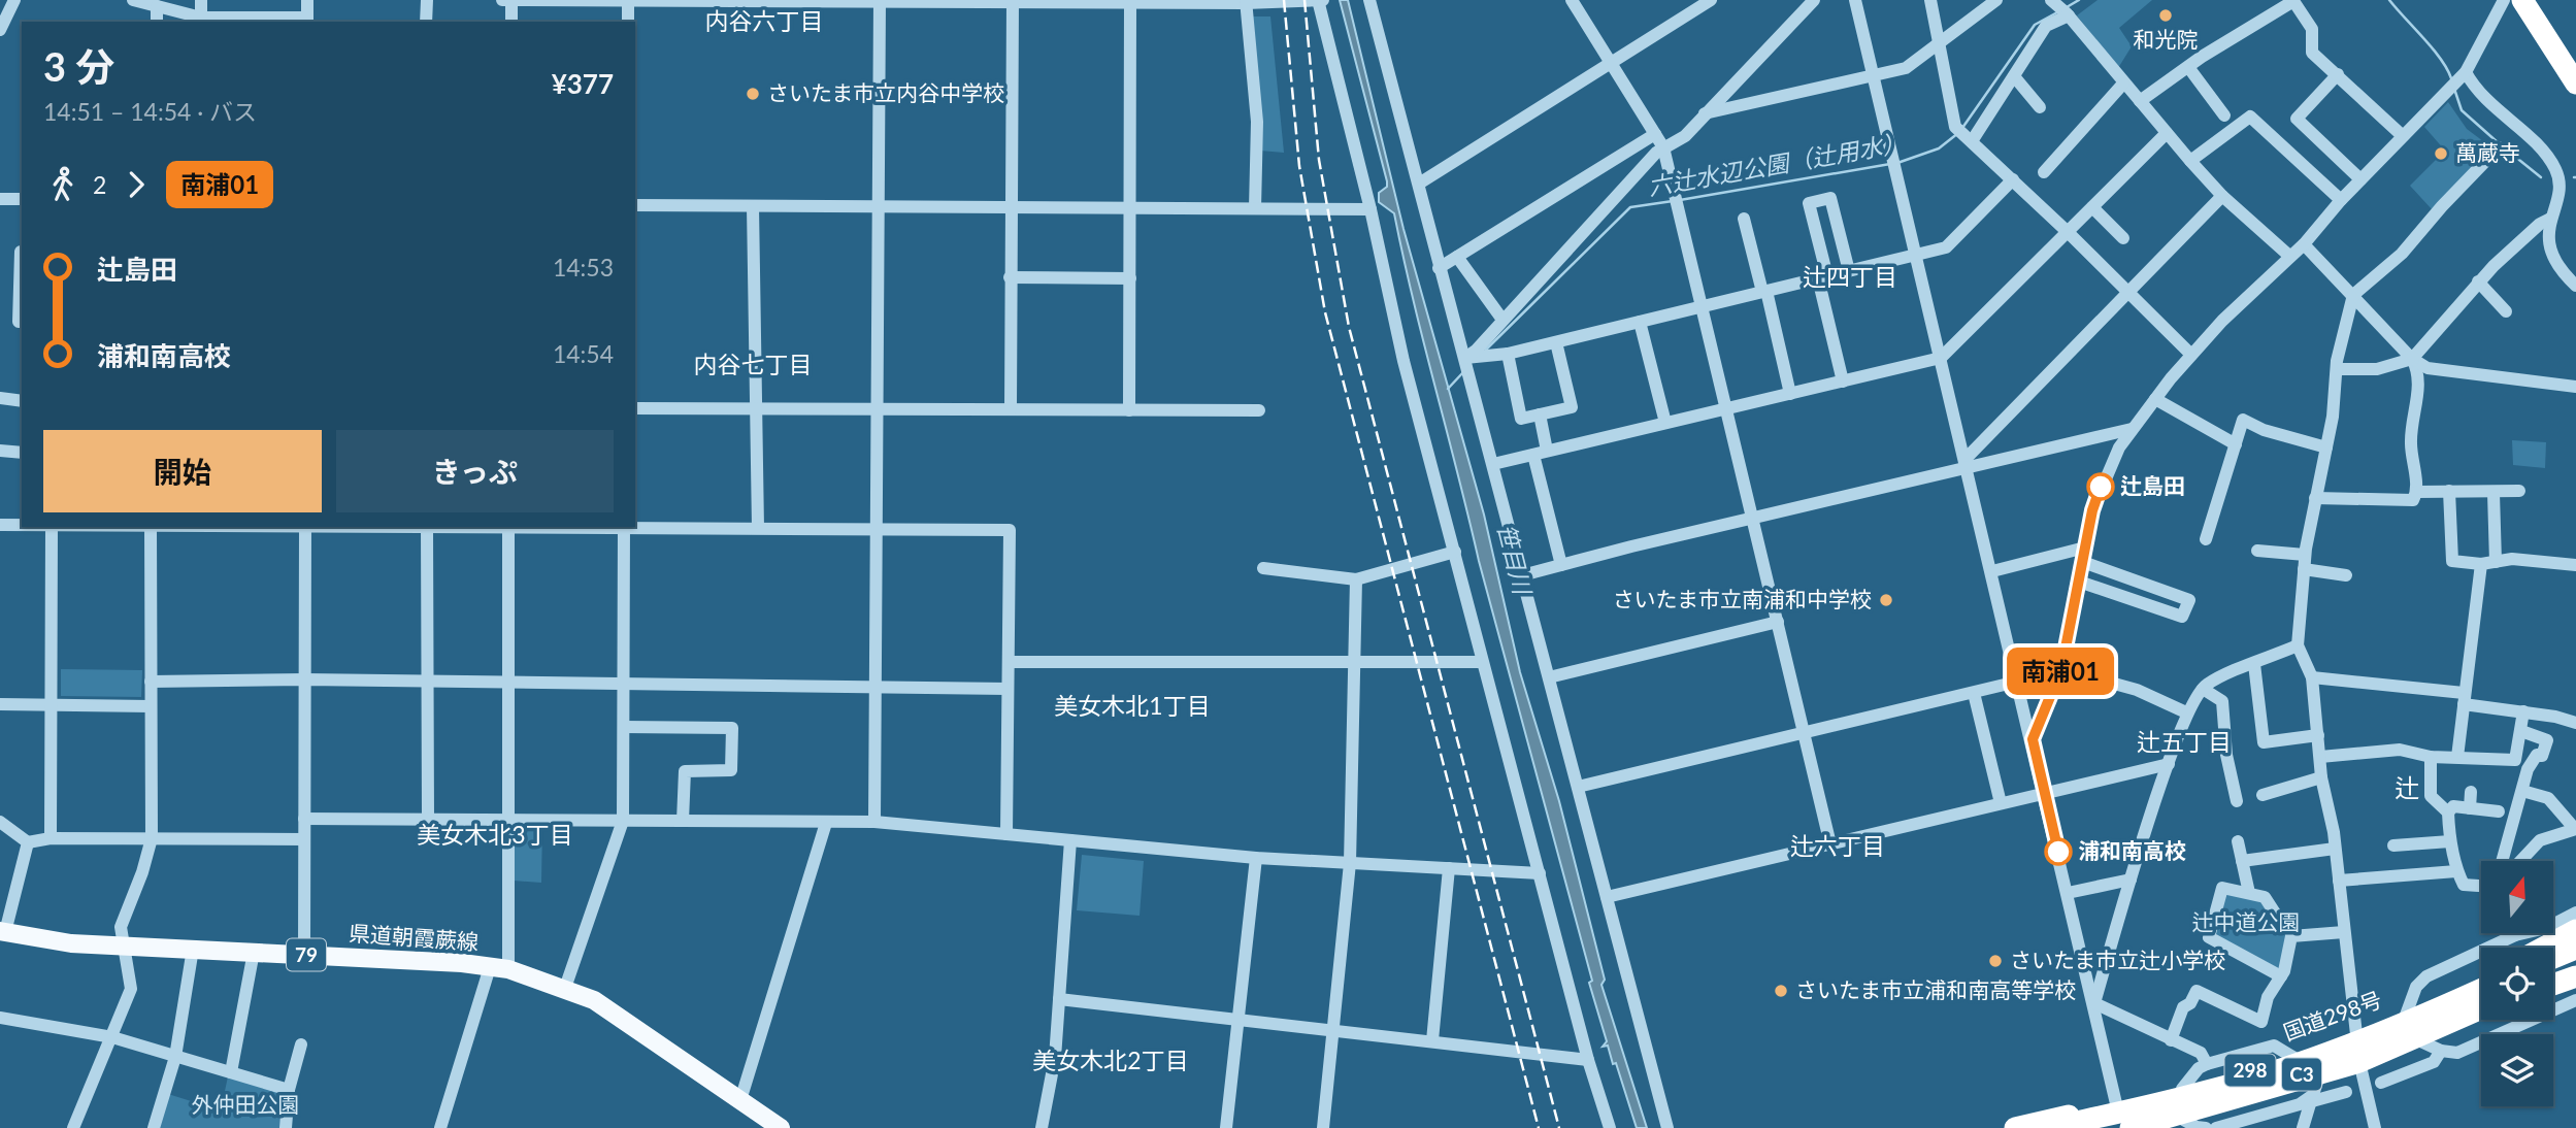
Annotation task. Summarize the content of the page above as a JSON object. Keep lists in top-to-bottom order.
{
  "streets": {
    "highway": ["国道298号", "298", "C3"],
    "main road": ["県道朝霞蕨線", "79"]
  },
  "districts": [
    "内谷六丁目",
    "辻四丁目",
    "内谷七丁目",
    "美女木北1丁目",
    "辻五丁目",
    "辻",
    "美女木北3丁目",
    "辻六丁目",
    "美女木北2丁目"
  ],
  "water": ["六辻水辺公園（辻用水）", "笹目川"],
  "parks": ["辻中道公園", "外仲田公園"],
  "places": [
    "和光院",
    "さいたま市立内谷中学校",
    "萬蔵寺",
    "辻島田",
    "さいたま市立南浦和中学校",
    "浦和南高校",
    "さいたま市立辻小学校",
    "さいたま市立浦和南高等学校"
  ],
  "lines": ["bus line 南浦01"],
  "north": "top",
  "page": {
    "on_map": "南浦01",
    "heading": ["3 分", "14:51 – 14:54 · バス", "¥377"],
    "legs": ["2", "南浦01"],
    "list": [
      {
        "name": "辻島田",
        "value": "14:53"
      },
      {
        "name": "浦和南高校",
        "value": "14:54"
      }
    ],
    "buttons": ["開始", "きっぷ"]
  }
}
